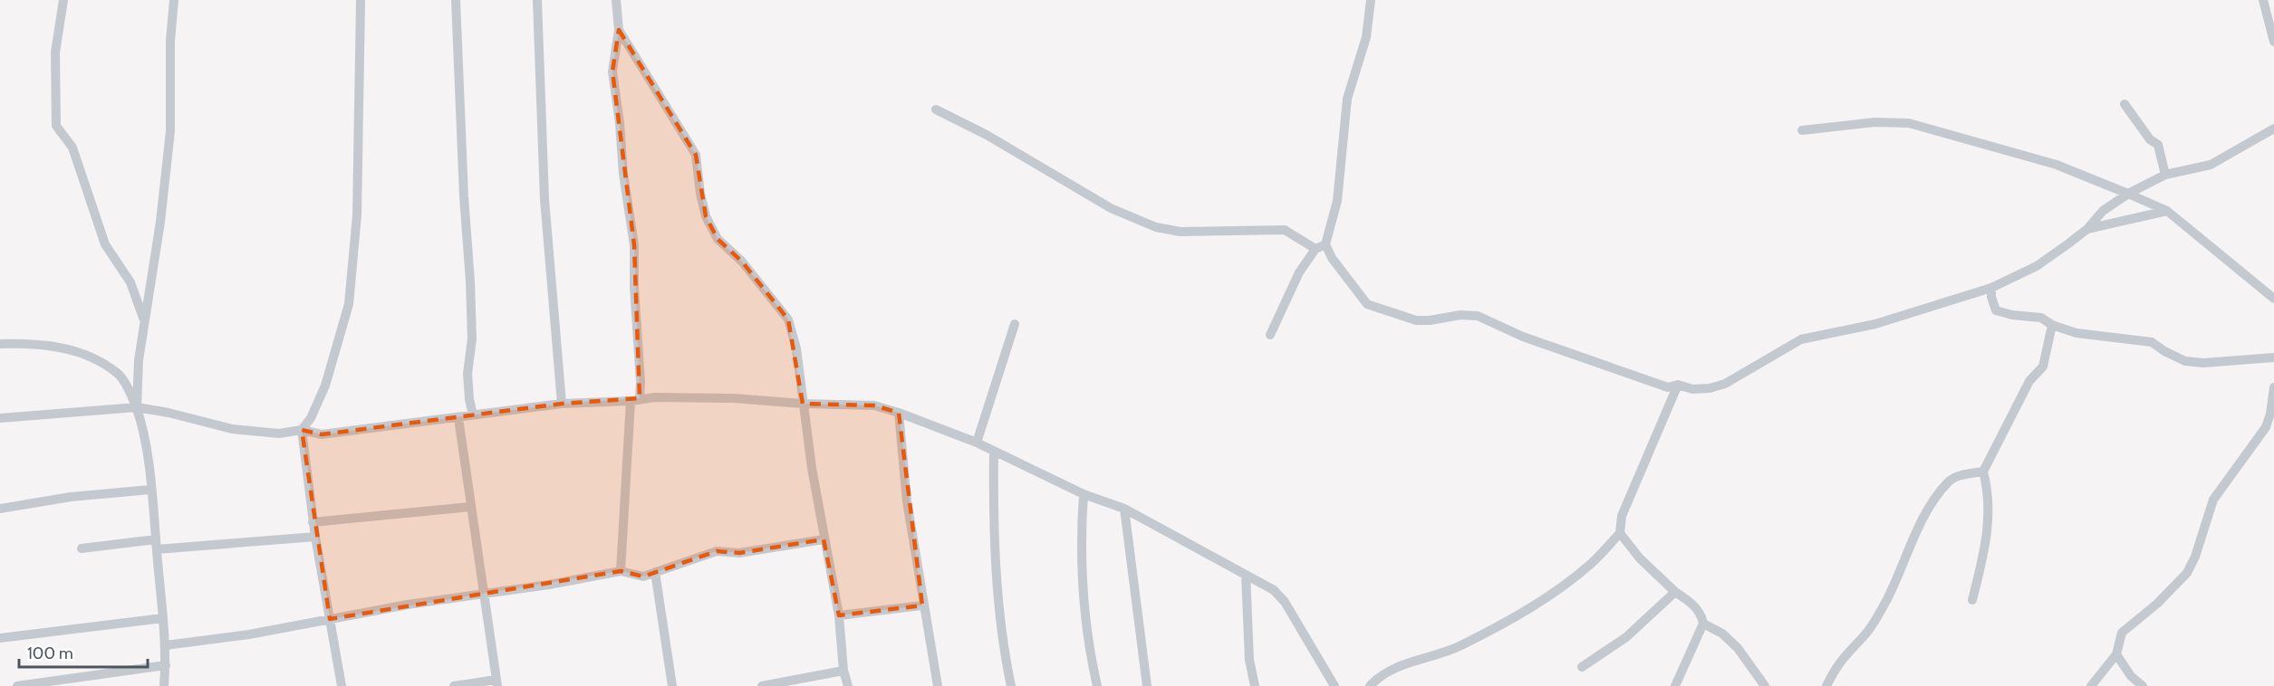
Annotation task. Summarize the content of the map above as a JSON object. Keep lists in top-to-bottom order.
{
  "scale_bar": "100 m"
}
